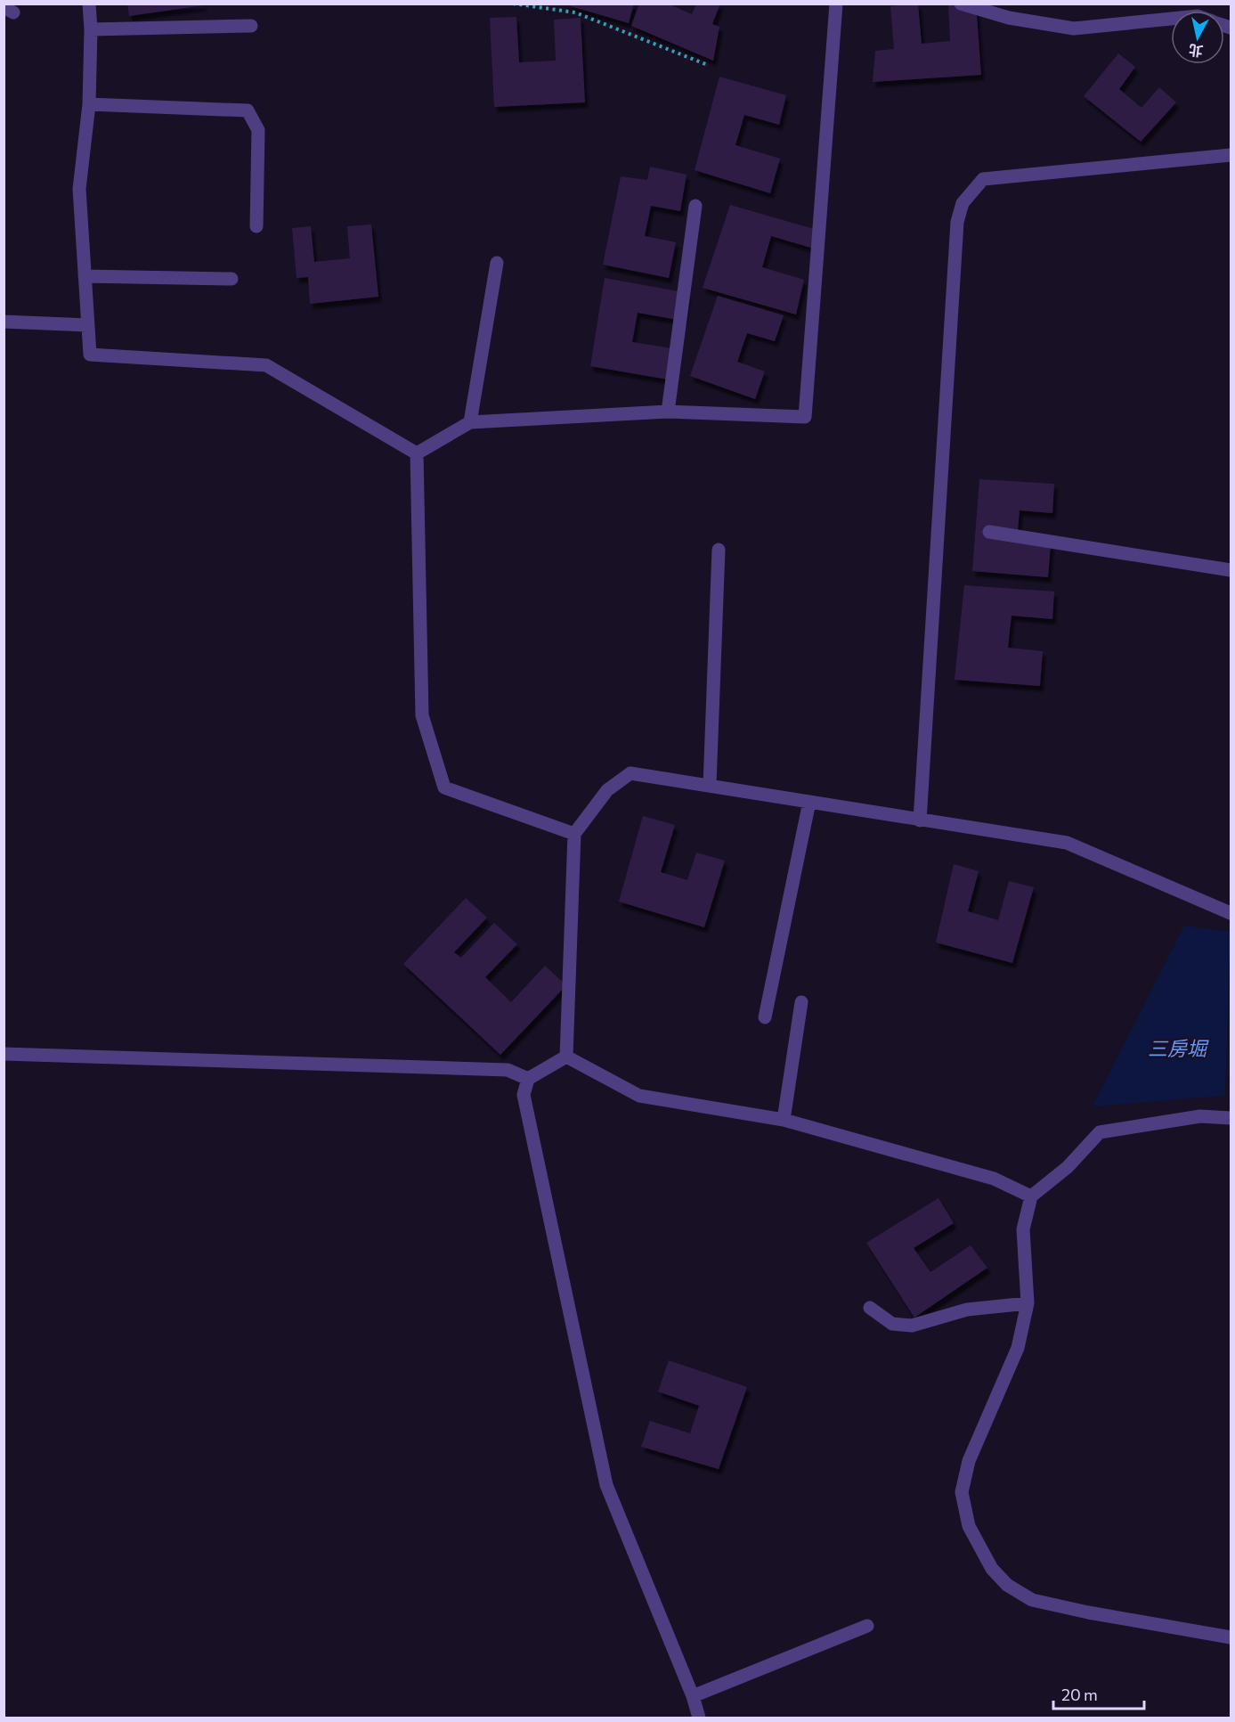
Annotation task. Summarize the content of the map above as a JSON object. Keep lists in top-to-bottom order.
{
  "water": ["三房堀"],
  "scale_bar": "20 m",
  "north": "bottom"
}
